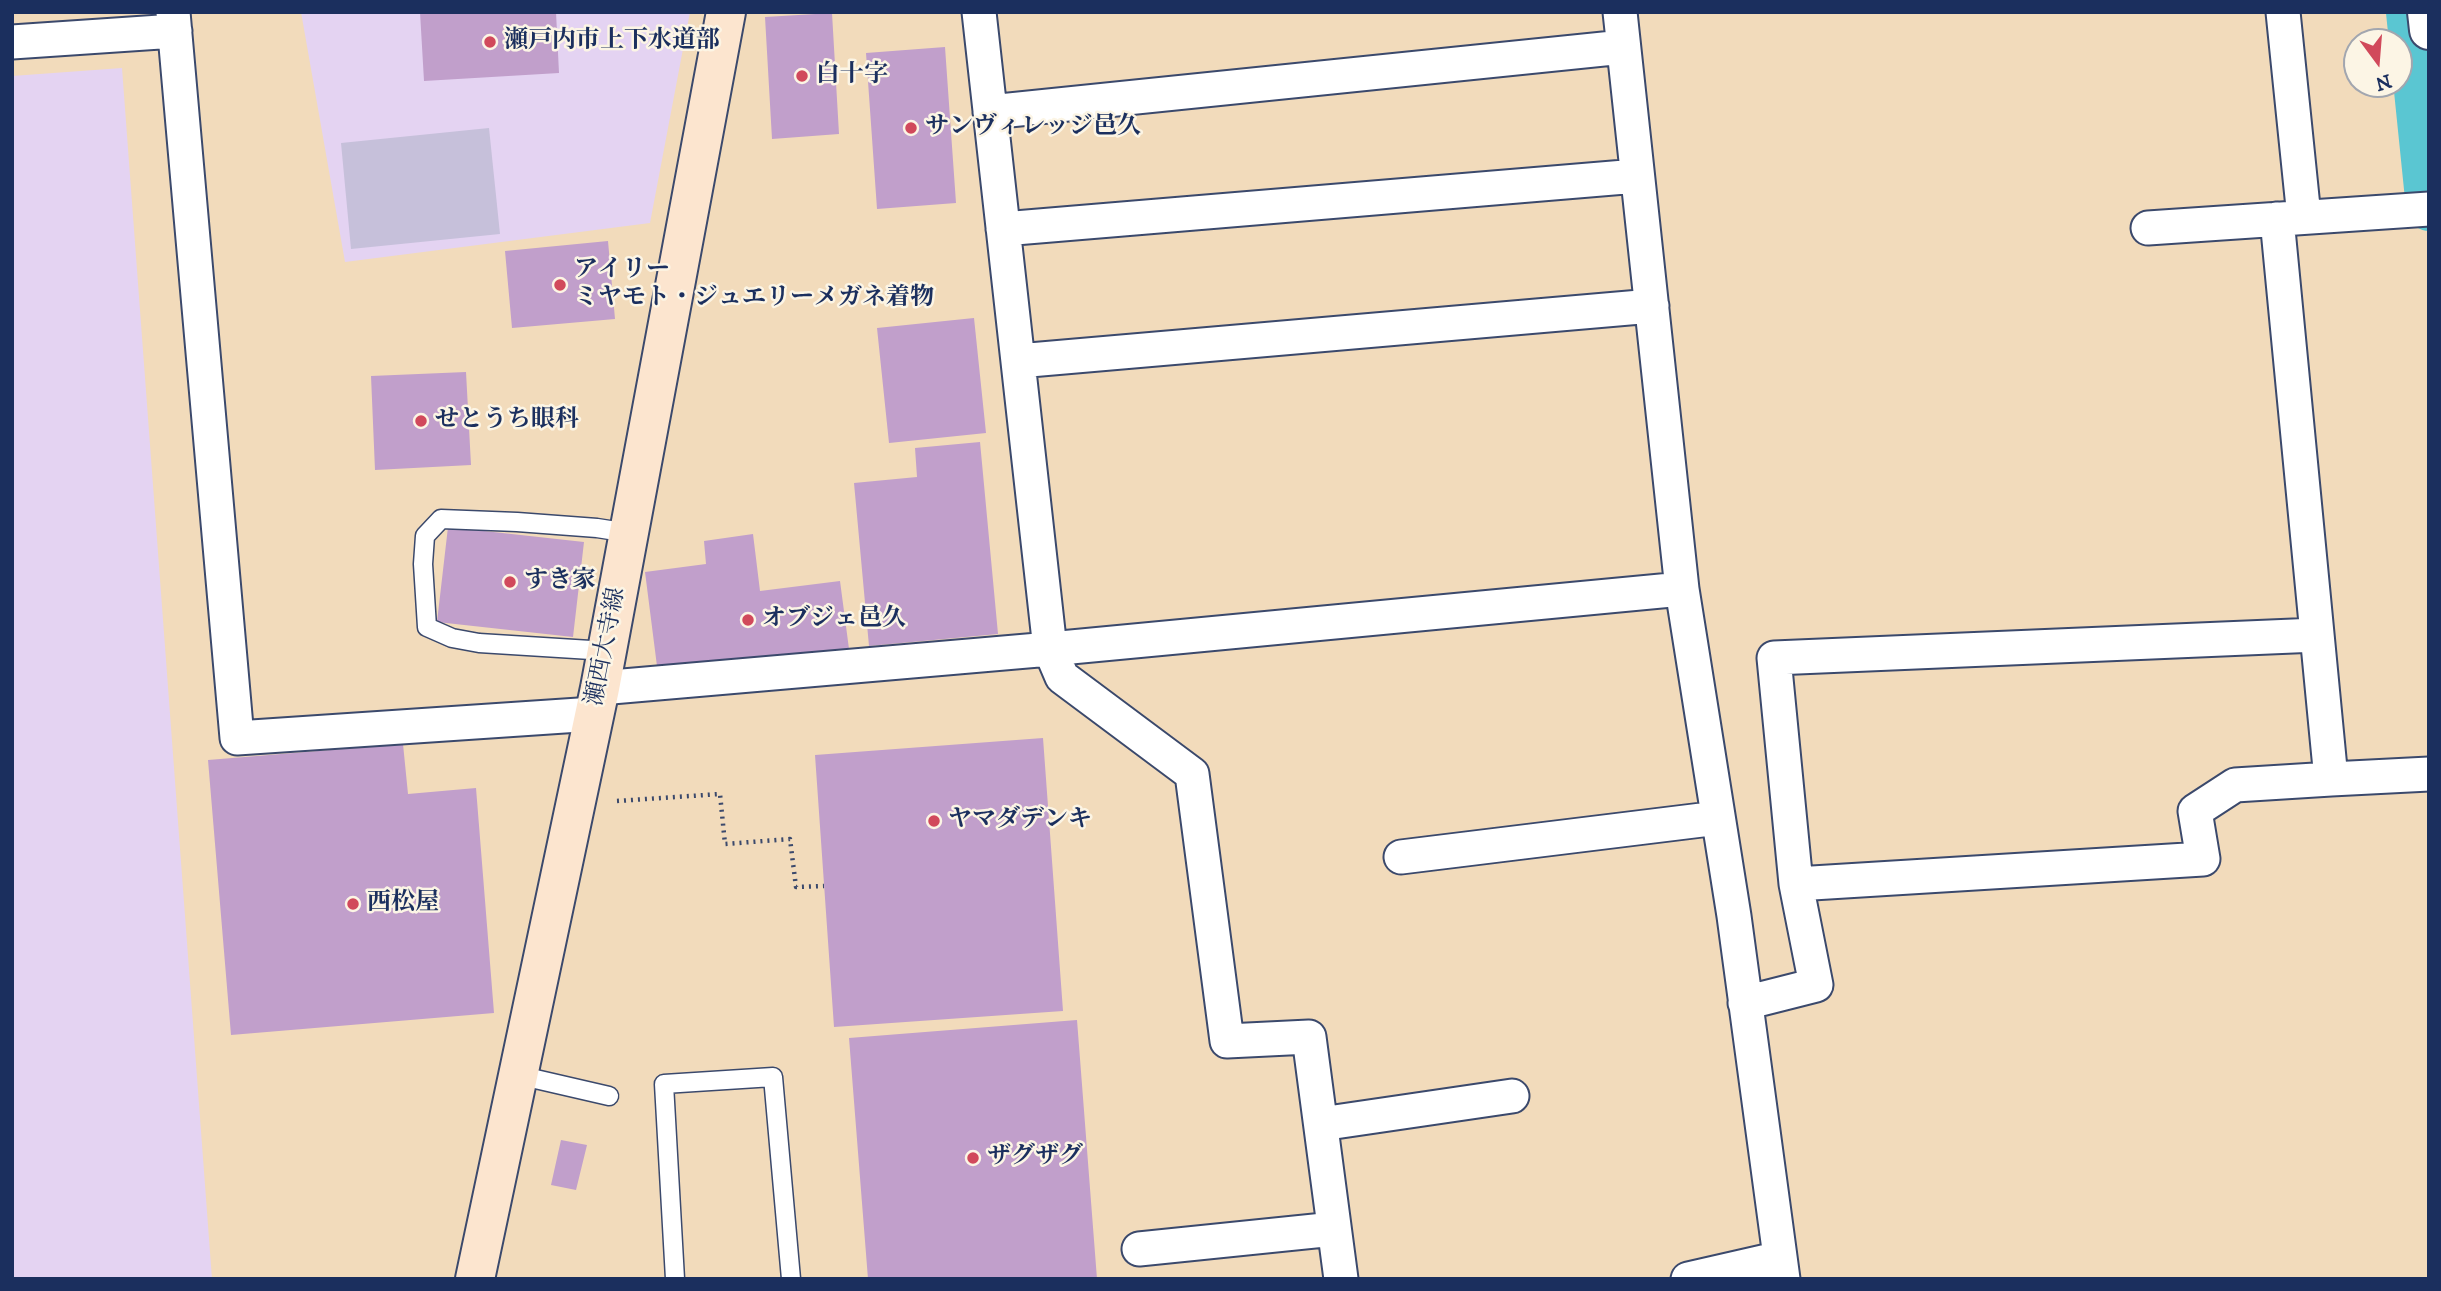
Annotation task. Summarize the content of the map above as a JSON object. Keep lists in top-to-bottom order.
{
  "streets": {
    "main road": ["瀬西大寺線"]
  },
  "places": [
    "瀬戸内市上下水道部",
    "白十字",
    "サンヴィレッジ邑久",
    "アイリー ミヤモト・ジュエリーメガネ着物",
    "せとうち眼科",
    "すき家",
    "オブジェ邑久",
    "ヤマダデンキ",
    "西松屋",
    "ザグザグ"
  ],
  "north": "bottom"
}
